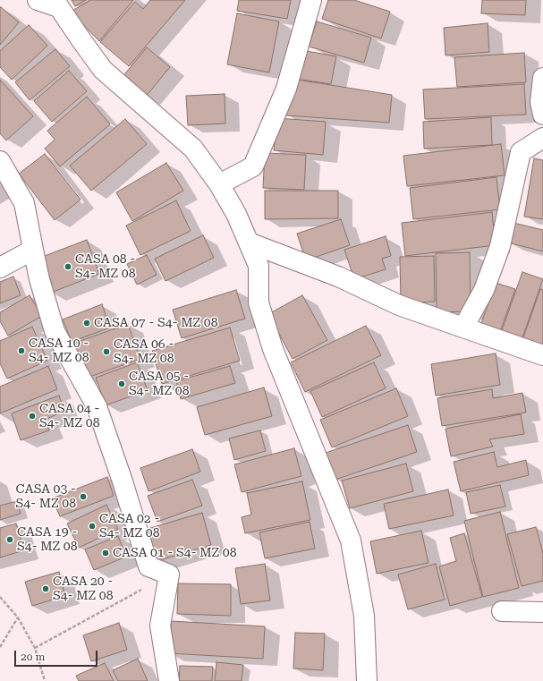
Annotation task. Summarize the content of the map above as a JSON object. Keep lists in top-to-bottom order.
{
  "places": [
    "CASA 08 - S4- MZ 08",
    "CASA 07 - S4- MZ 08",
    "CASA 10 - S4- MZ 08",
    "CASA 06 - S4- MZ 08",
    "CASA 05 - S4- MZ 08",
    "CASA 04 - S4- MZ 08",
    "CASA 03 - S4- MZ 08",
    "CASA 02 - S4- MZ 08",
    "CASA 19 - S4- MZ 08",
    "CASA 01 - S4- MZ 08",
    "CASA 20 - S4- MZ 08"
  ],
  "scale_bar": "20 m"
}
